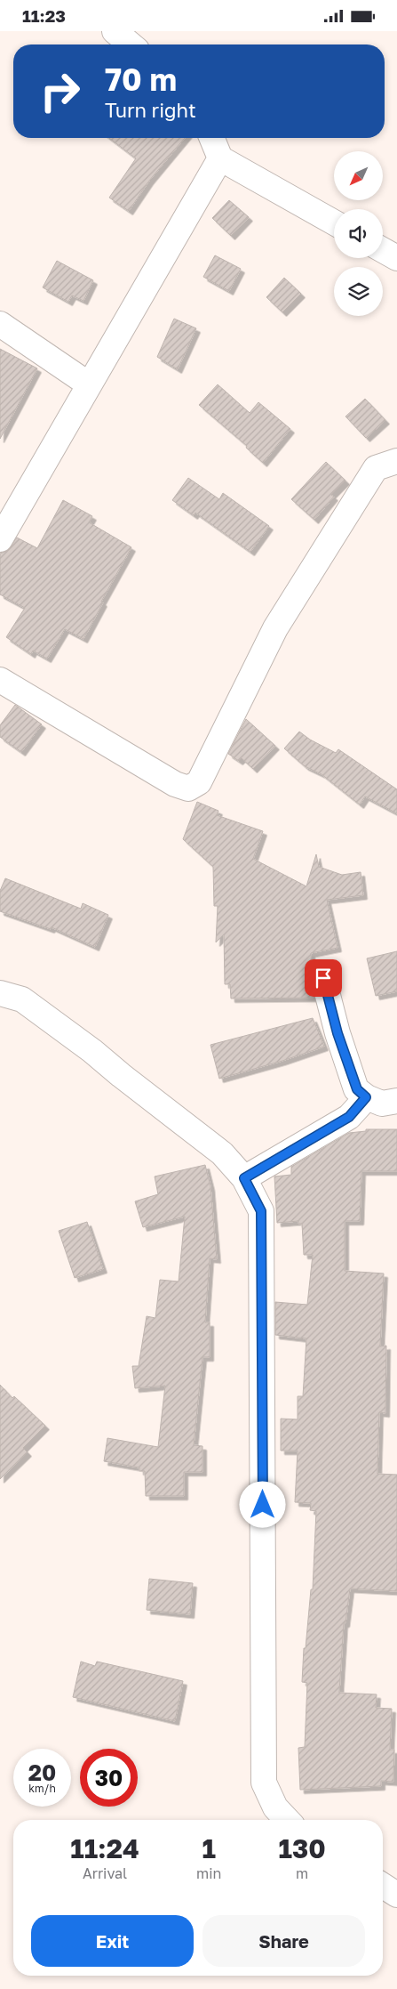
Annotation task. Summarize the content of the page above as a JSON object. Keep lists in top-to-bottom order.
{
  "north": "bottom left",
  "page": {
    "status": "11:23",
    "turn": ["70 m", "Turn right"],
    "speed": "20 km/h",
    "limit": "30",
    "eta": [
      "11:24",
      "Arrival",
      "1",
      "min",
      "130",
      "m"
    ],
    "buttons": ["Exit", "Share"]
  }
}
